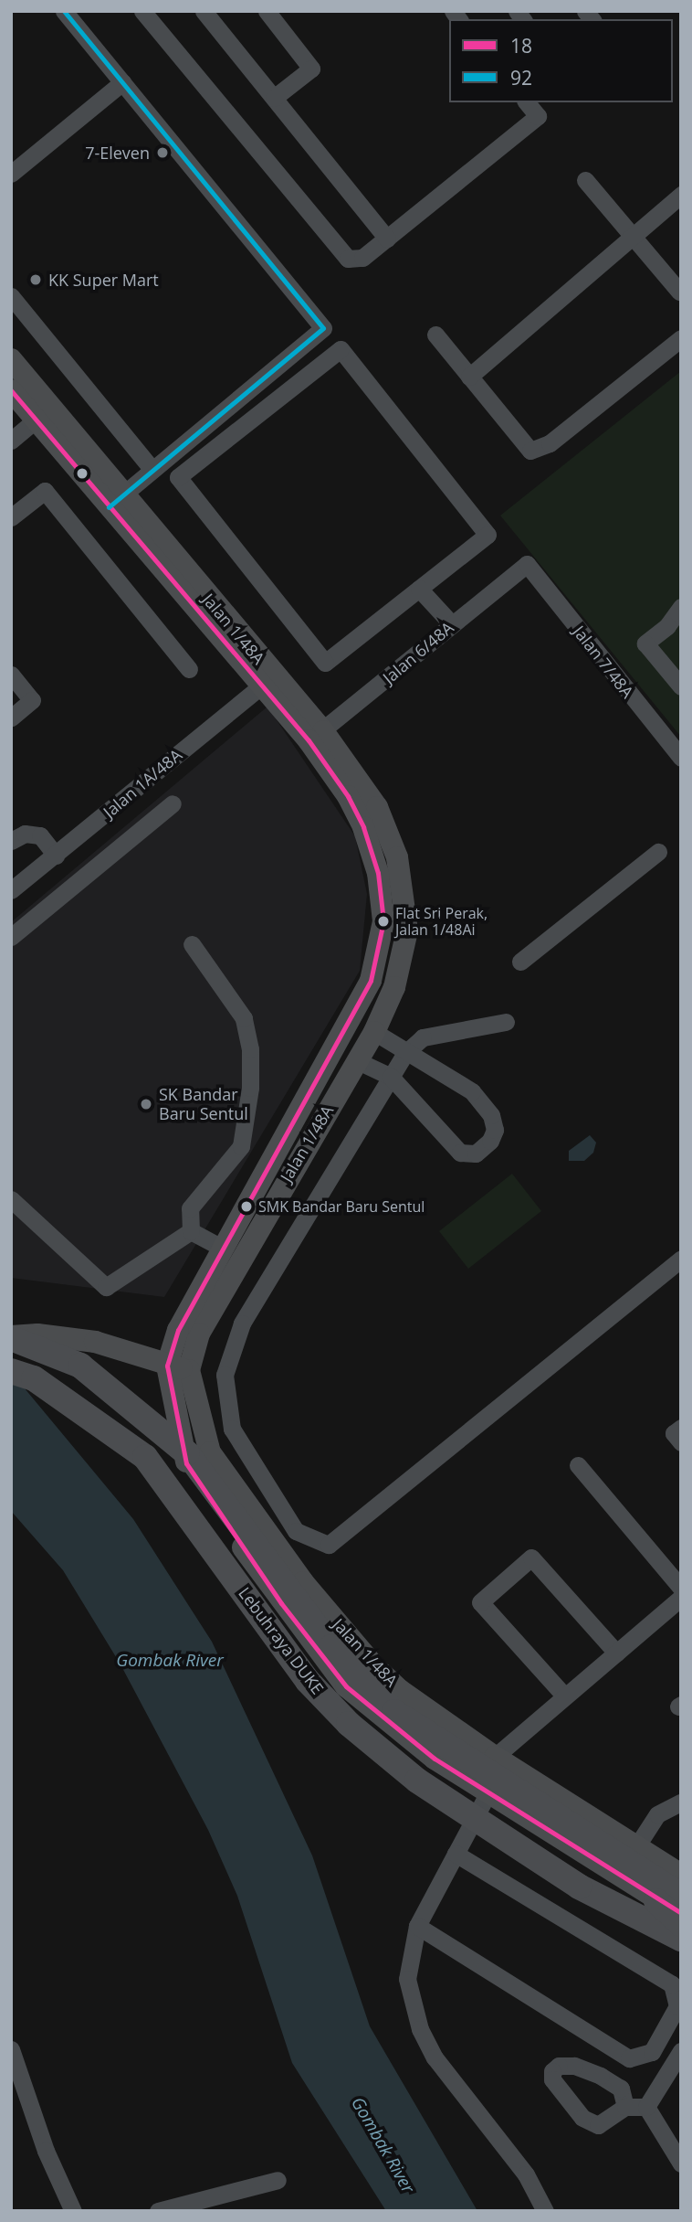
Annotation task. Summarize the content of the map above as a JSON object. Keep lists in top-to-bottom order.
{
  "streets": {
    "highway": ["Lebuhraya DUKE"],
    "main road": ["Jalan 1/48A"],
    "street": ["Jalan 6/48A", "Jalan 7/48A", "Jalan 1A/48A"]
  },
  "crossings": [
    ["Jalan 1/48A", "Jalan 6/48A"],
    ["Jalan 1/48A", "Jalan 1A/48A"],
    ["Jalan 6/48A", "Jalan 7/48A"]
  ],
  "water": ["Gombak River"],
  "places": [
    "7-Eleven",
    "KK Super Mart",
    "Flat Sri Perak, Jalan 1/48Ai",
    "SK Bandar Baru Sentul",
    "SMK Bandar Baru Sentul"
  ],
  "lines": ["transit line 92", "transit line 18"],
  "legend": ["18", "92"]
}
